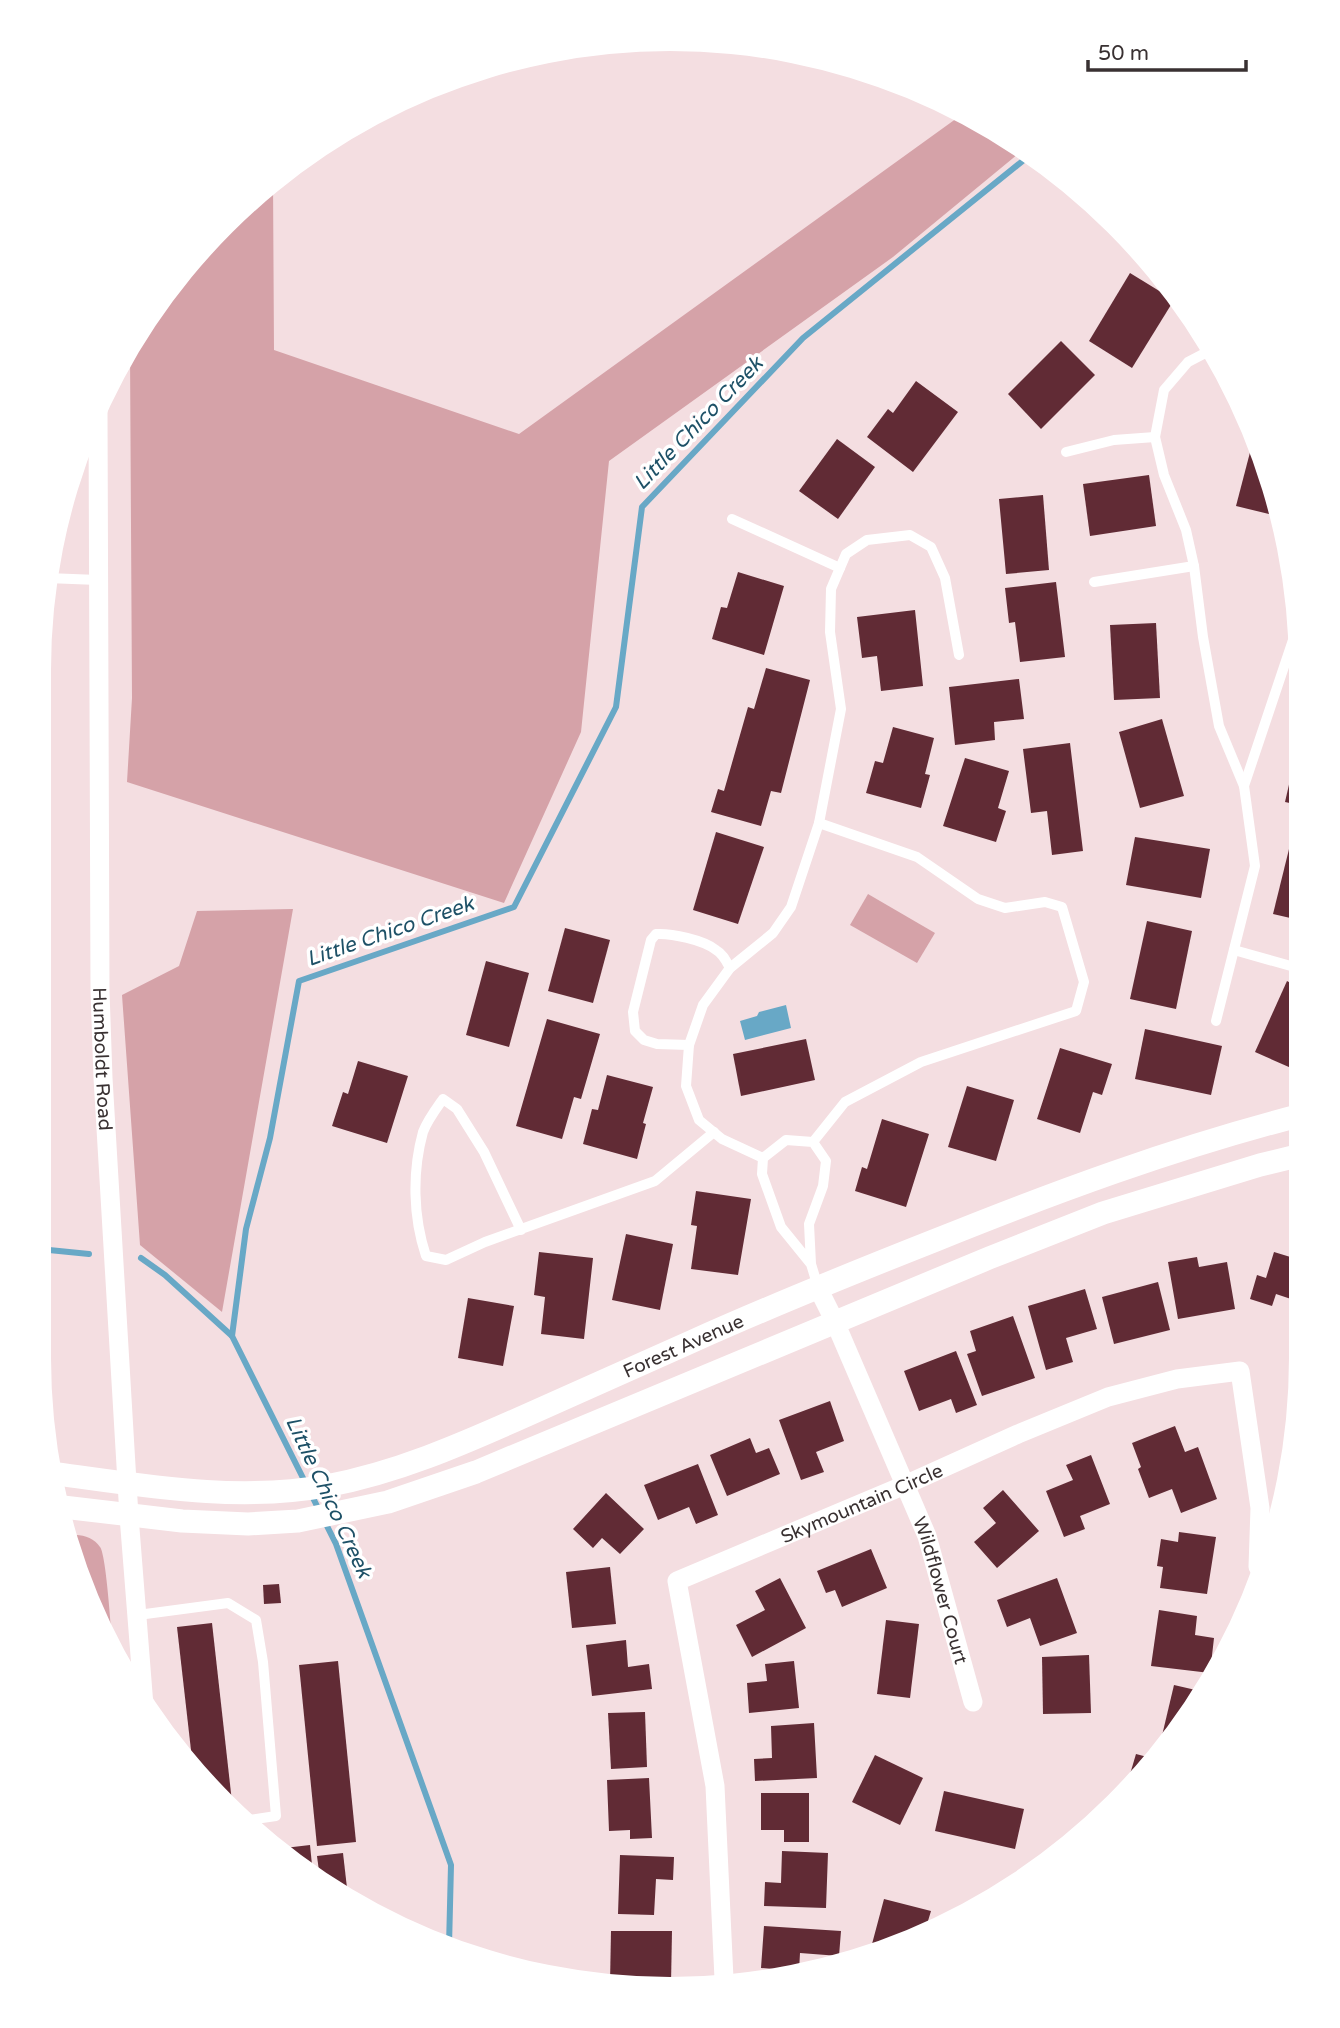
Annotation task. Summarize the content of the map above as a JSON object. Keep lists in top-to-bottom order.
{
  "streets": {
    "street": [
      "Humboldt Road",
      "Forest Avenue",
      "Skymountain Circle",
      "Wildflower Court"
    ]
  },
  "crossings": [
    ["Humboldt Road", "Forest Avenue"],
    ["Forest Avenue", "Wildflower Court"],
    ["Skymountain Circle", "Wildflower Court"]
  ],
  "water": ["Little Chico Creek"],
  "scale_bar": "50 m"
}
